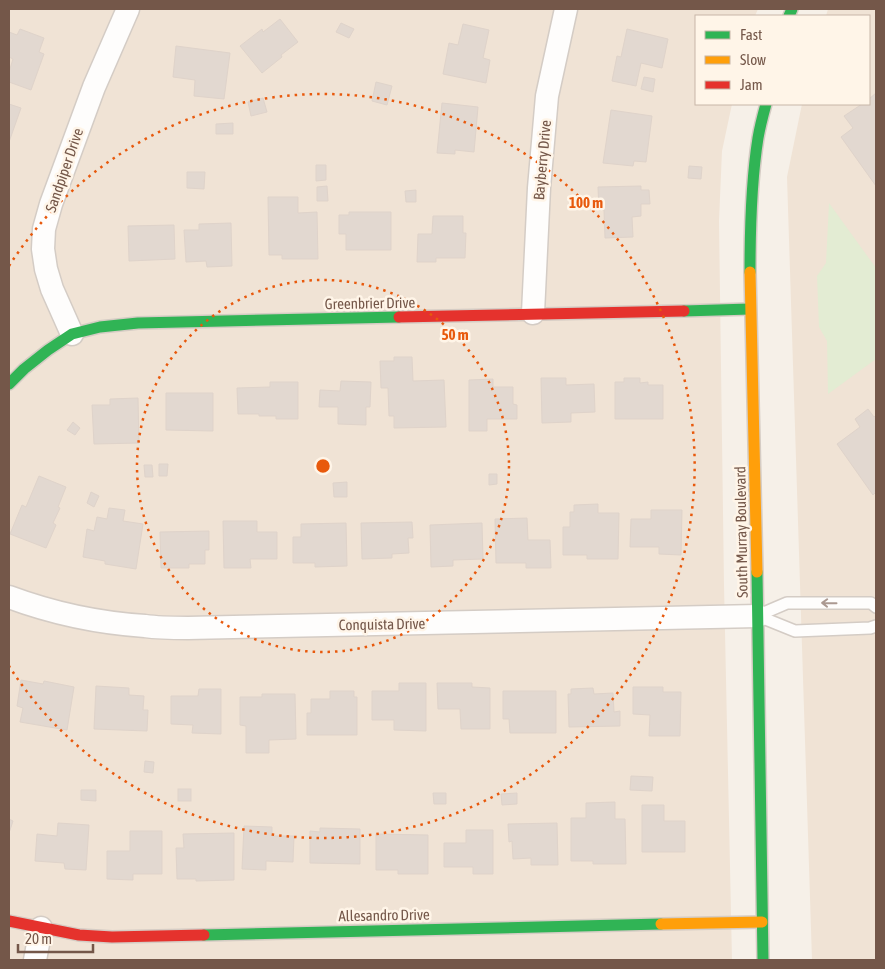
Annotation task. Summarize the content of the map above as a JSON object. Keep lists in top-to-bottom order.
{
  "streets": {
    "street": [
      "Bayberry Drive",
      "Sandpiper Drive",
      "Greenbrier Drive",
      "South Murray Boulevard",
      "Conquista Drive",
      "Allesandro Drive"
    ]
  },
  "crossings": [
    ["Bayberry Drive", "Greenbrier Drive"],
    ["Sandpiper Drive", "Greenbrier Drive"],
    ["Greenbrier Drive", "South Murray Boulevard"],
    ["South Murray Boulevard", "Conquista Drive"],
    ["South Murray Boulevard", "Allesandro Drive"]
  ],
  "legend": ["Fast", "Slow", "Jam"],
  "scale_bar": "20 m",
  "rings": ["100 m", "50 m"]
}
